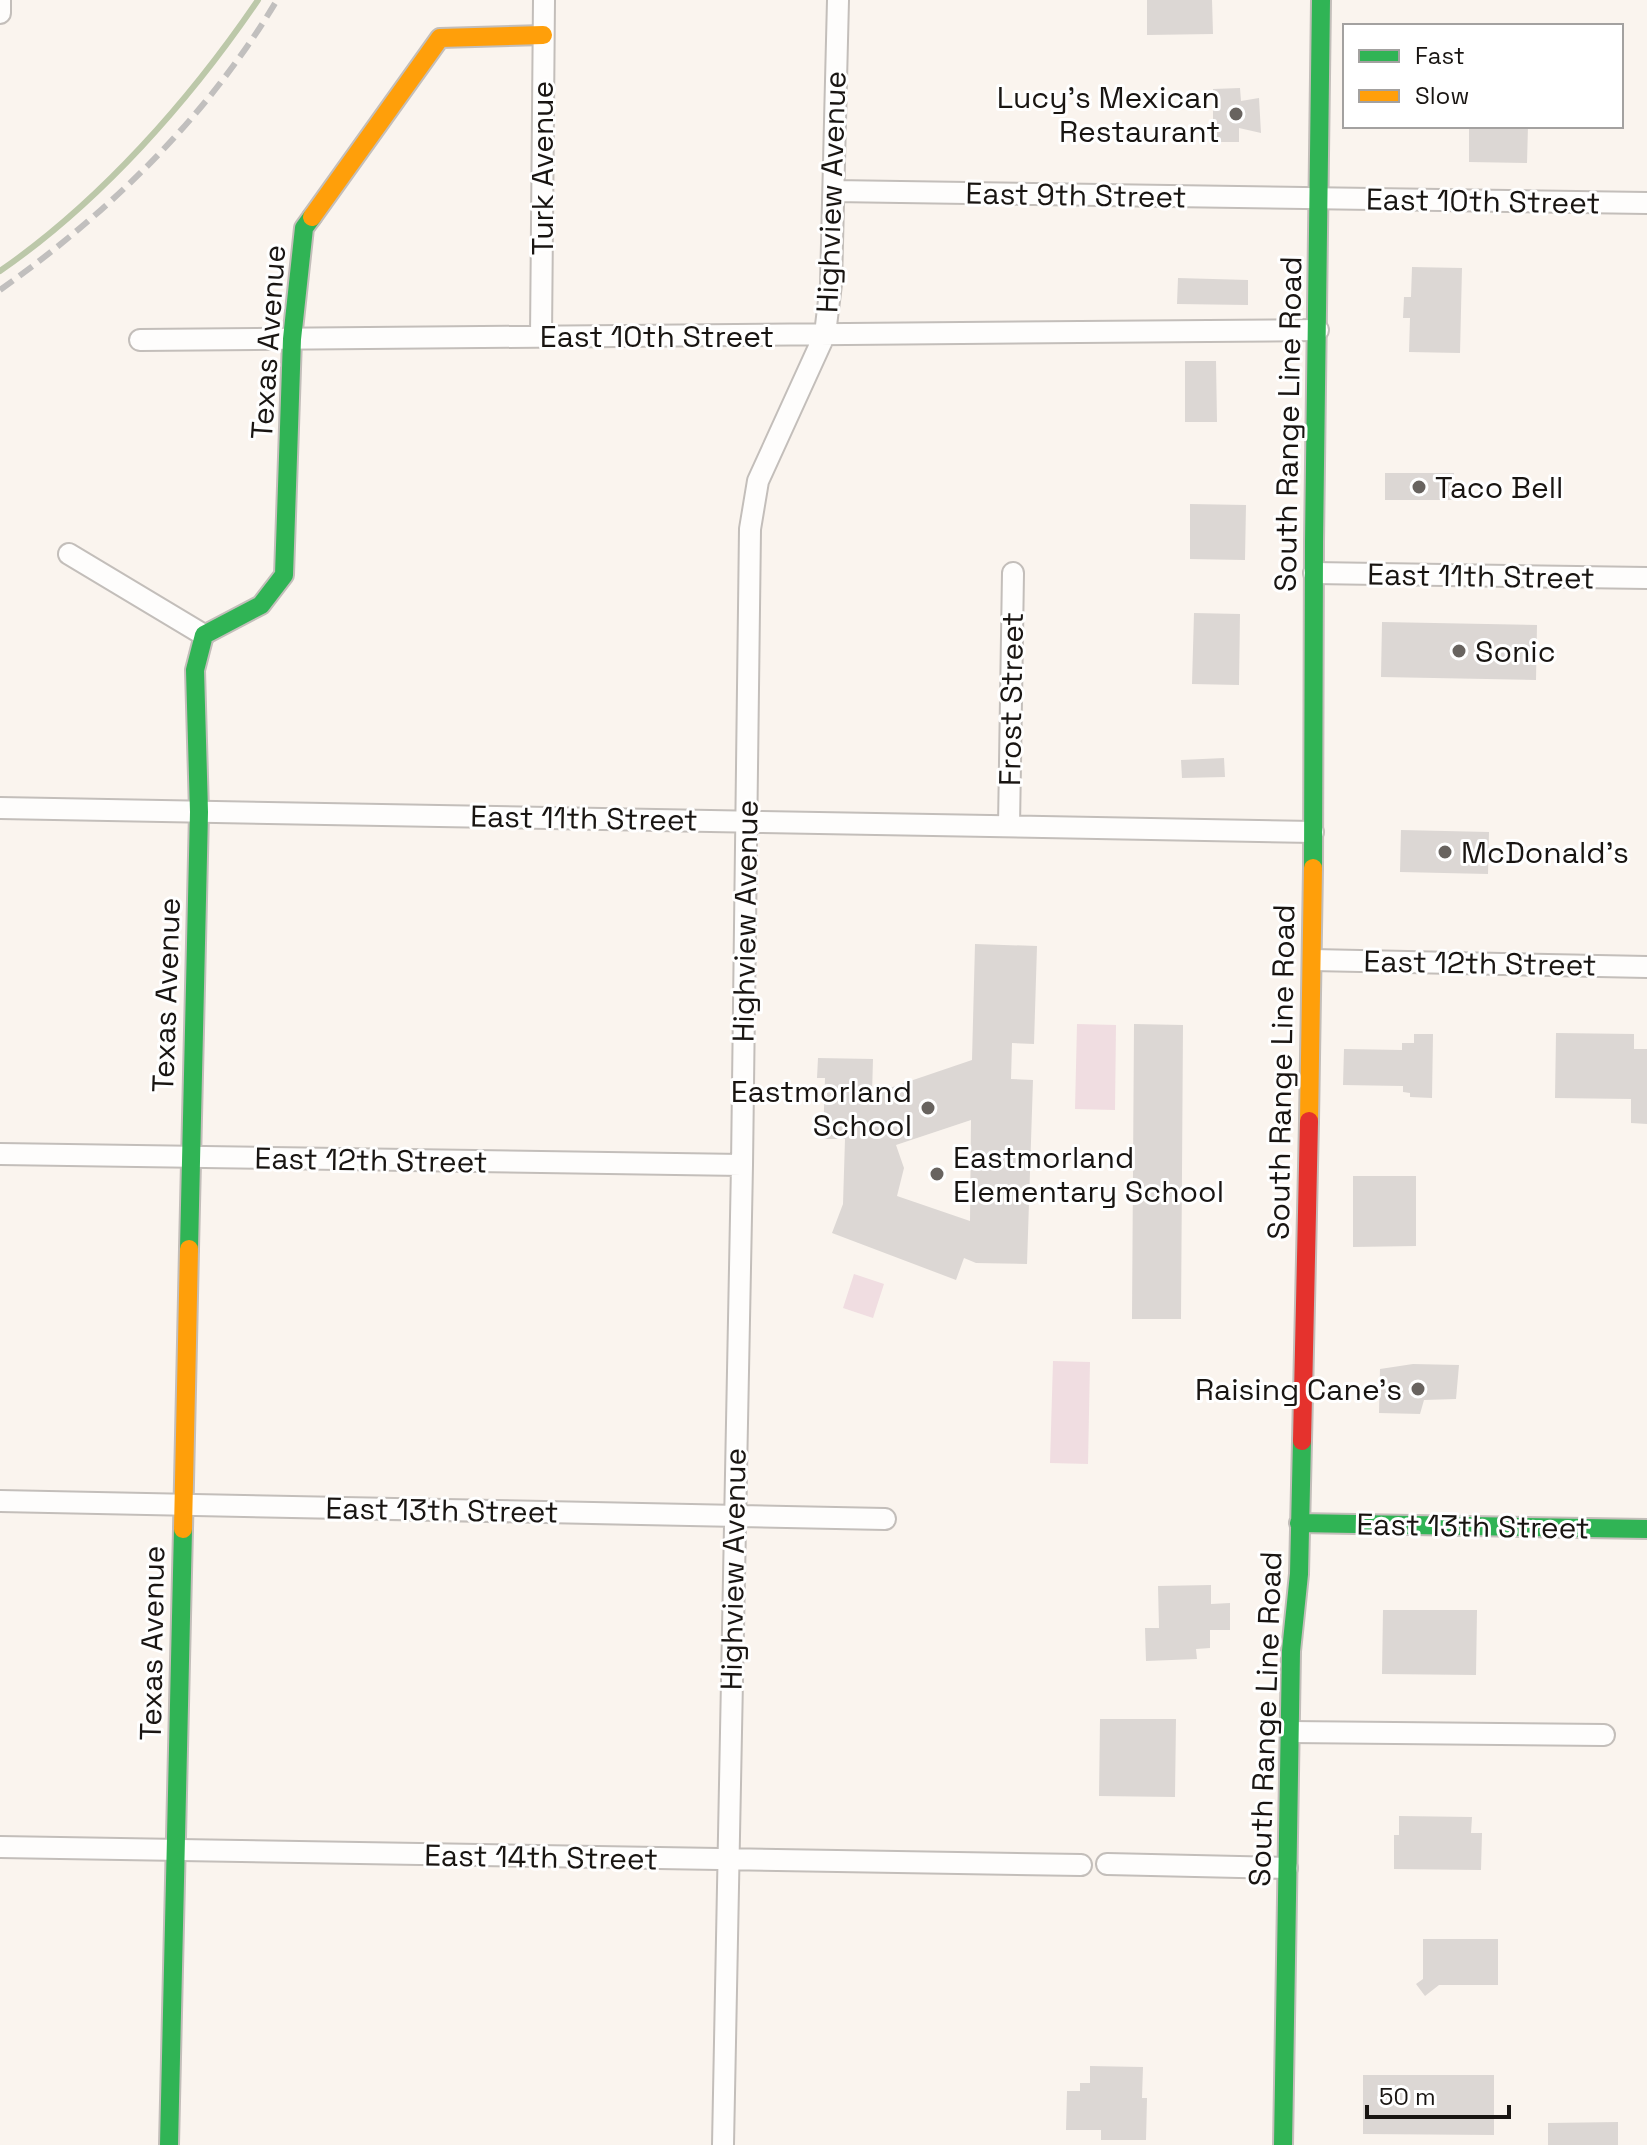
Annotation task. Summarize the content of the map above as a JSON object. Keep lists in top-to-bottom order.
{
  "streets": {
    "street": [
      "Turk Avenue",
      "Highview Avenue",
      "East 9th Street",
      "East 10th Street",
      "Texas Avenue",
      "South Range Line Road",
      "East 11th Street",
      "Frost Street",
      "East 12th Street",
      "East 13th Street",
      "East 14th Street"
    ]
  },
  "crossings": [
    ["Turk Avenue", "East 10th Street"],
    ["Turk Avenue", "Texas Avenue"],
    ["Highview Avenue", "East 9th Street"],
    ["Highview Avenue", "East 10th Street"],
    ["Highview Avenue", "East 11th Street"],
    ["Highview Avenue", "East 12th Street"],
    ["Highview Avenue", "East 13th Street"],
    ["Highview Avenue", "East 14th Street"],
    ["East 9th Street", "East 10th Street"],
    ["East 9th Street", "South Range Line Road"],
    ["East 10th Street", "Texas Avenue"],
    ["East 10th Street", "South Range Line Road"],
    ["Texas Avenue", "East 11th Street"],
    ["Texas Avenue", "East 12th Street"],
    ["Texas Avenue", "East 13th Street"],
    ["Texas Avenue", "East 14th Street"],
    ["South Range Line Road", "East 11th Street"],
    ["South Range Line Road", "East 12th Street"],
    ["South Range Line Road", "East 13th Street"],
    ["East 11th Street", "Frost Street"]
  ],
  "places": [
    "Lucy's Mexican Restaurant",
    "Taco Bell",
    "Sonic",
    "McDonald's",
    "Eastmorland School",
    "Eastmorland Elementary School",
    "Raising Cane's"
  ],
  "legend": ["Fast", "Slow"],
  "scale_bar": "50 m"
}
